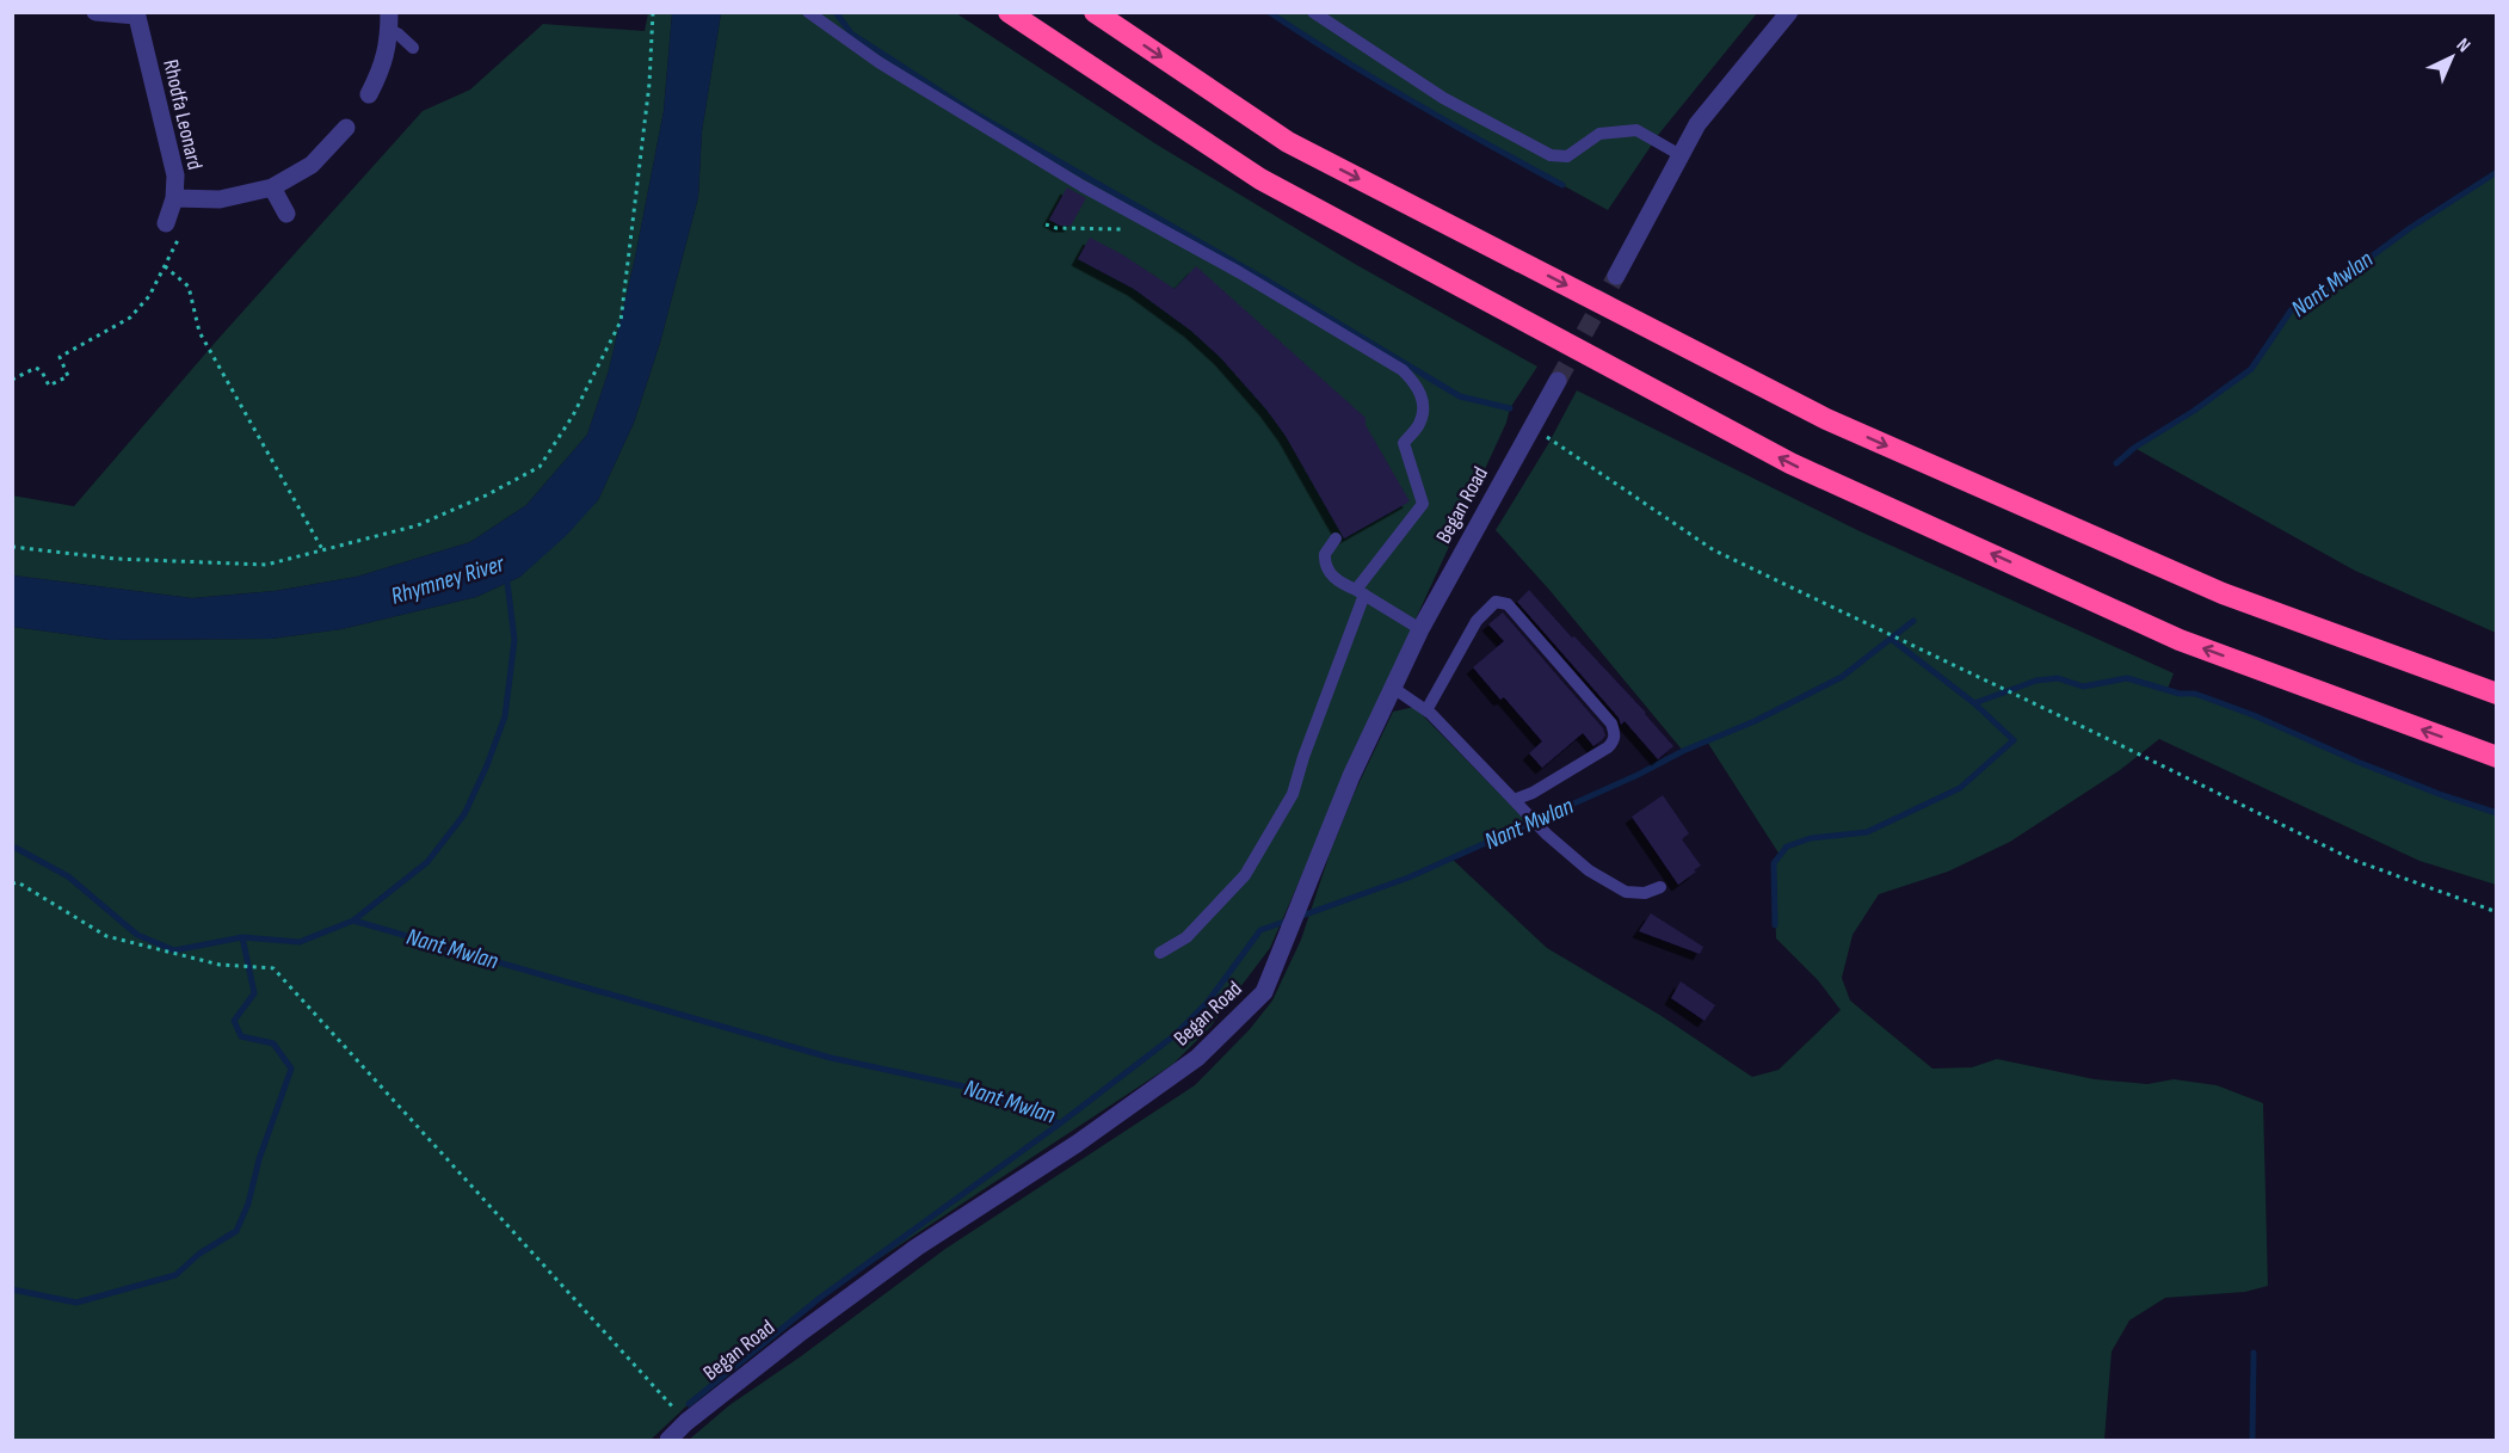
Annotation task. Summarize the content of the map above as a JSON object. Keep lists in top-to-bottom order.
{
  "streets": {
    "street": ["Rhodfa Leonard", "Began Road"]
  },
  "water": ["Nant Mwlan", "Rhymney River"],
  "north": "top right"
}
